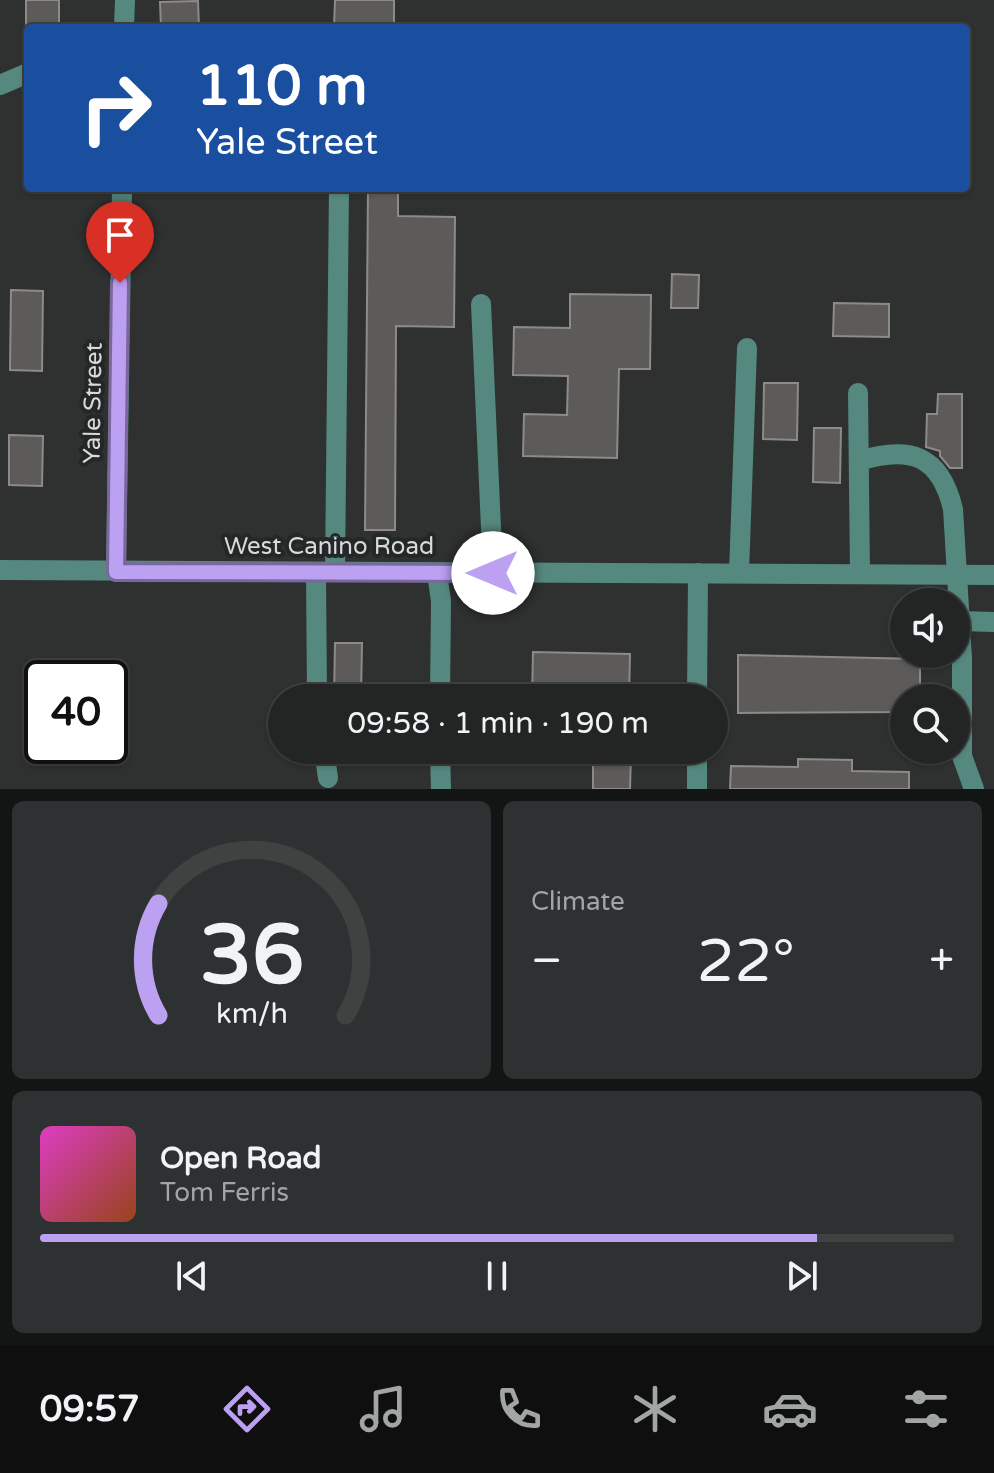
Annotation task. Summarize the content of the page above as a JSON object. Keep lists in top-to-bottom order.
{
  "streets": {
    "street": ["Yale Street", "West Canino Road"]
  },
  "crossings": [
    ["Yale Street", "West Canino Road"]
  ],
  "page": {
    "turn": ["110 m", "Yale Street"],
    "limit": "40",
    "trip": "09:58 · 1 min · 190 m",
    "tile": "Climate",
    "heat": ["−", "22°", "+"],
    "song": ["Open Road", "Tom Ferris"],
    "tabs": "09:57",
    "gauge": ["36", "km/h"]
  }
}
